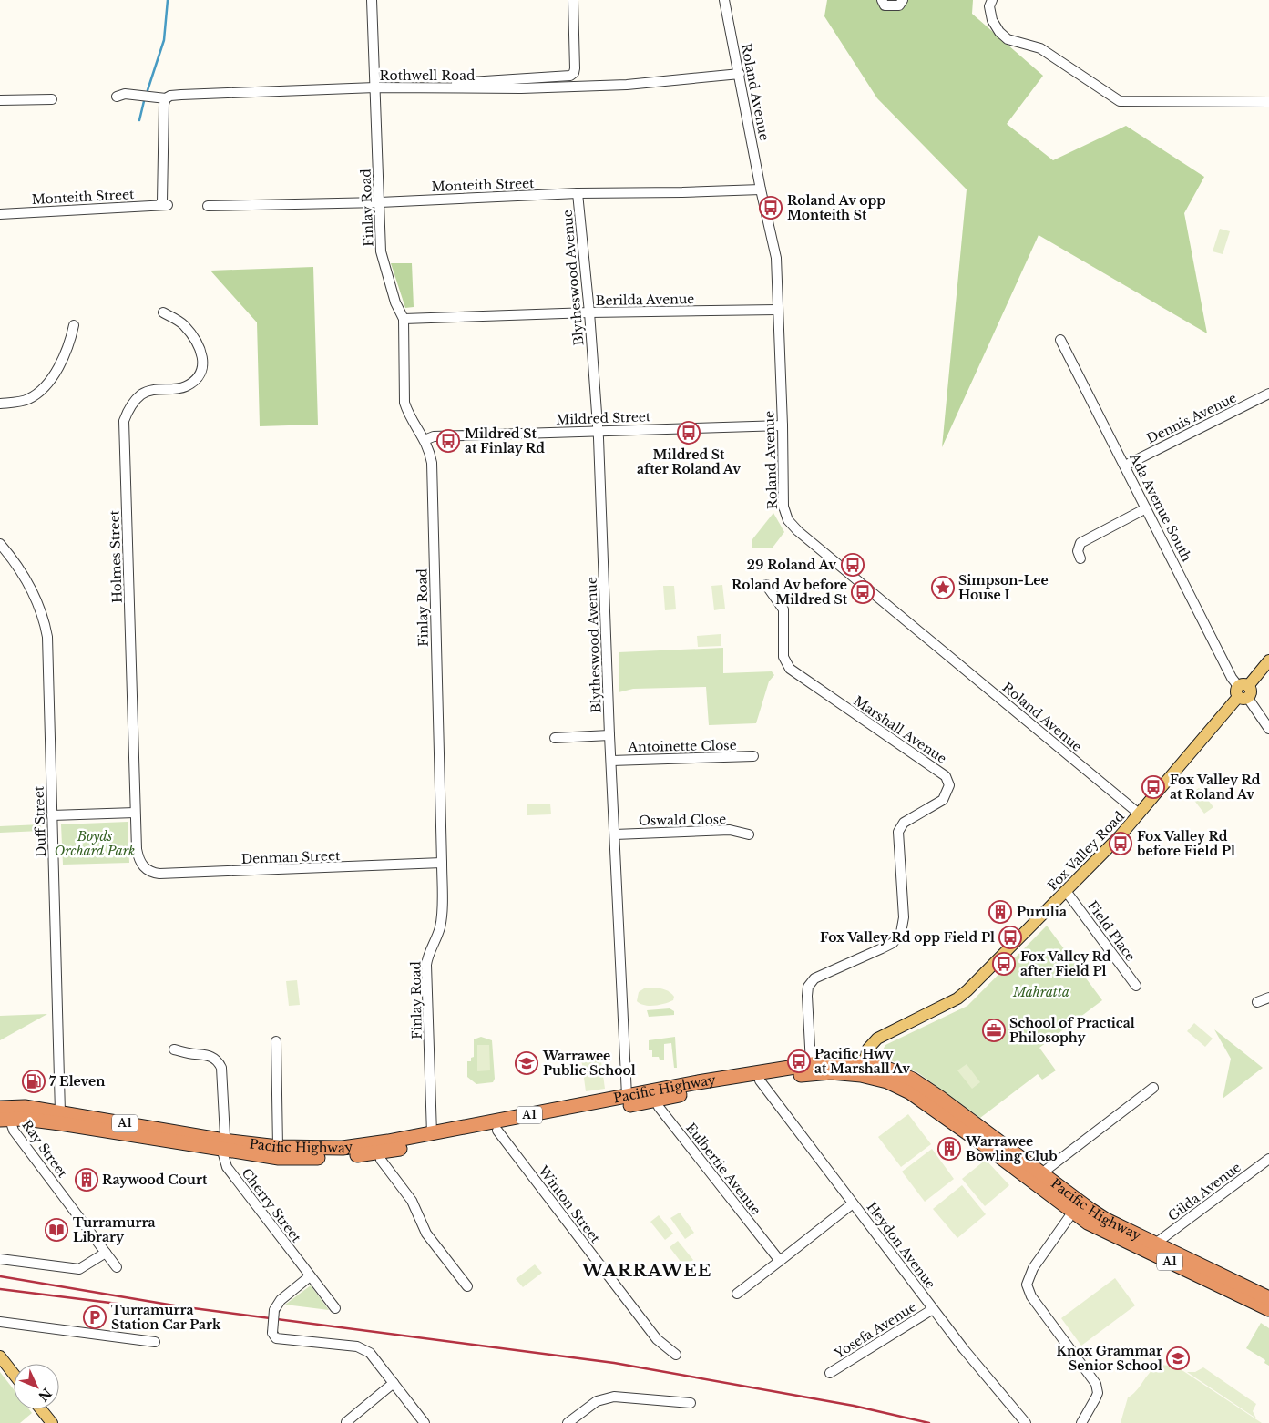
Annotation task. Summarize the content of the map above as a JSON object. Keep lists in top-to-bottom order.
{
  "streets": {
    "highway": ["Pacific Highway", "A1"],
    "main road": ["Fox Valley Road"],
    "street": [
      "Rothwell Road",
      "Roland Avenue",
      "Monteith Street",
      "Finlay Road",
      "Blytheswood Avenue",
      "Berilda Avenue",
      "Mildred Street",
      "Dennis Avenue",
      "Ada Avenue South",
      "Holmes Street",
      "Marshall Avenue",
      "Antoinette Close",
      "Oswald Close",
      "Duff Street",
      "Denman Street",
      "Field Place",
      "Ray Street",
      "Eulbertie Avenue",
      "Gilda Avenue",
      "Winton Street",
      "Cherry Street",
      "Heydon Avenue",
      "Yosefa Avenue"
    ]
  },
  "crossings": [
    ["Rothwell Road", "Roland Avenue"],
    ["Rothwell Road", "Monteith Street"],
    ["Rothwell Road", "Finlay Road"],
    ["Roland Avenue", "Monteith Street"],
    ["Roland Avenue", "Berilda Avenue"],
    ["Roland Avenue", "Mildred Street"],
    ["Roland Avenue", "Fox Valley Road"],
    ["Monteith Street", "Finlay Road"],
    ["Monteith Street", "Blytheswood Avenue"],
    ["Finlay Road", "Berilda Avenue"],
    ["Finlay Road", "Mildred Street"],
    ["Finlay Road", "Denman Street"],
    ["Finlay Road", "Pacific Highway"],
    ["Blytheswood Avenue", "Berilda Avenue"],
    ["Blytheswood Avenue", "Mildred Street"],
    ["Blytheswood Avenue", "Antoinette Close"],
    ["Blytheswood Avenue", "Oswald Close"],
    ["Blytheswood Avenue", "Pacific Highway"],
    ["Dennis Avenue", "Ada Avenue South"],
    ["Ada Avenue South", "Fox Valley Road"],
    ["Holmes Street", "Denman Street"],
    ["Marshall Avenue", "Pacific Highway"],
    ["Duff Street", "Pacific Highway"],
    ["Fox Valley Road", "Field Place"],
    ["Fox Valley Road", "Pacific Highway"],
    ["Pacific Highway", "Ray Street"],
    ["Pacific Highway", "Eulbertie Avenue"],
    ["Pacific Highway", "Gilda Avenue"],
    ["Pacific Highway", "Winton Street"],
    ["Pacific Highway", "Cherry Street"],
    ["Pacific Highway", "Heydon Avenue"],
    ["Heydon Avenue", "Yosefa Avenue"]
  ],
  "districts": ["WARRAWEE"],
  "parks": ["Boyds Orchard Park", "Mahratta"],
  "places": {
    "bus stop": [
      "Roland Av opp Monteith St",
      "Mildred St after Roland Av",
      "Mildred St at Finlay Rd",
      "29 Roland Av",
      "Roland Av before Mildred St",
      "Fox Valley Rd at Roland Av",
      "Fox Valley Rd before Field Pl",
      "Fox Valley Rd opp Field Pl",
      "Fox Valley Rd after Field Pl",
      "Pacific Hwy at Marshall Av"
    ],
    "place": ["Simpson-Lee House I"],
    "building": ["Purulia", "Warrawee Bowling Club", "Raywood Court"],
    "office": ["School of Practical Philosophy"],
    "school or university": ["Warrawee Public School", "Knox Grammar Senior School"],
    "fuel station": ["7 Eleven"],
    "library": ["Turramurra Library"],
    "parking": ["Turramurra Station Car Park"]
  },
  "north": "bottom right"
}
